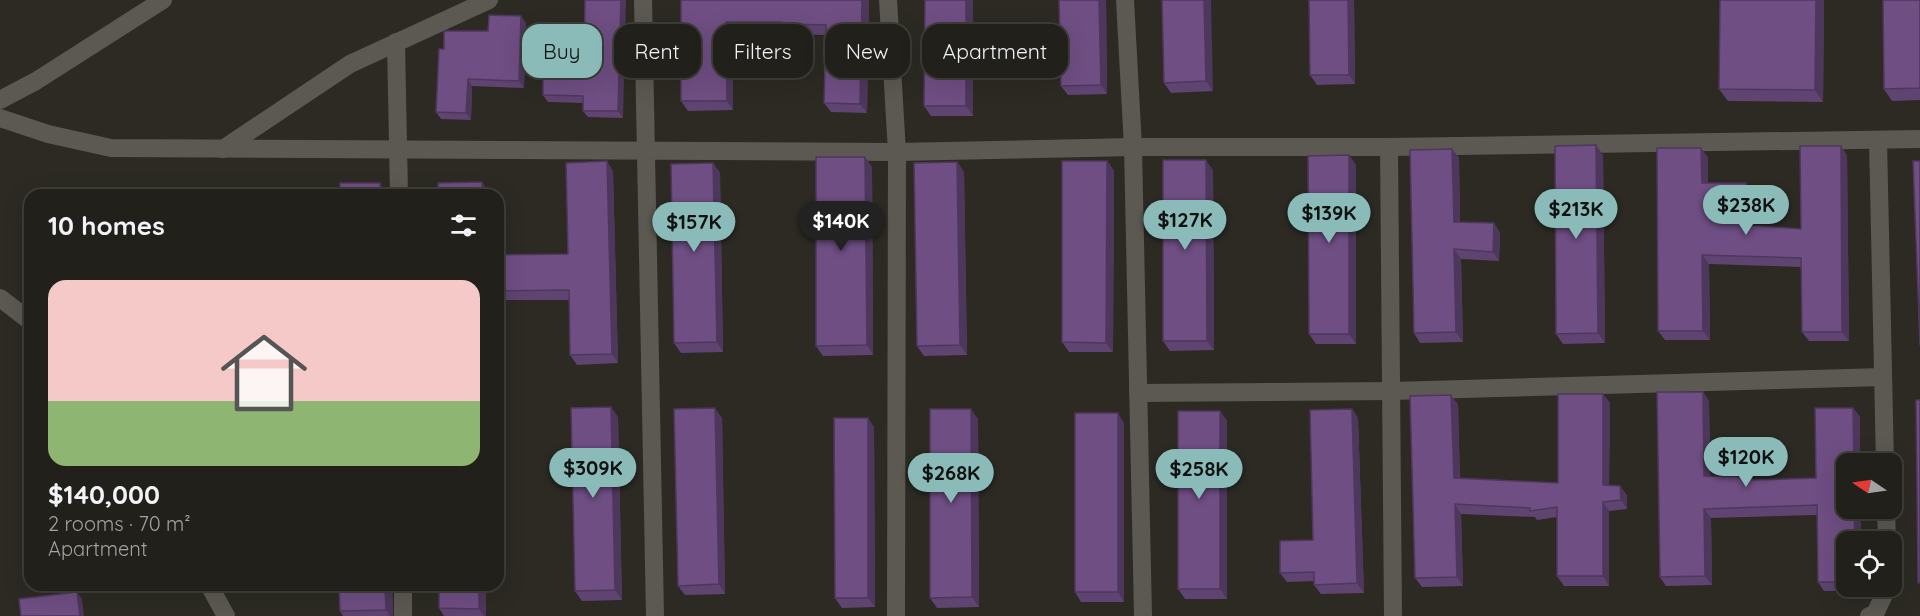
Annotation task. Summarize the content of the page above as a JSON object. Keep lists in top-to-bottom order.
{
  "north": "left",
  "page": {
    "chip": [
      "Buy",
      "Rent",
      "Filters",
      "New",
      "Apartment"
    ],
    "price": [
      "$238K",
      "$213K",
      "$139K",
      "$127K",
      "$140K",
      "$157K",
      "$120K",
      "$309K",
      "$258K",
      "$268K"
    ],
    "heading": "10 homes",
    "list": [
      {
        "name": "$140,000",
        "note": "2 rooms · 70 m² · Apartment"
      }
    ]
  }
}
